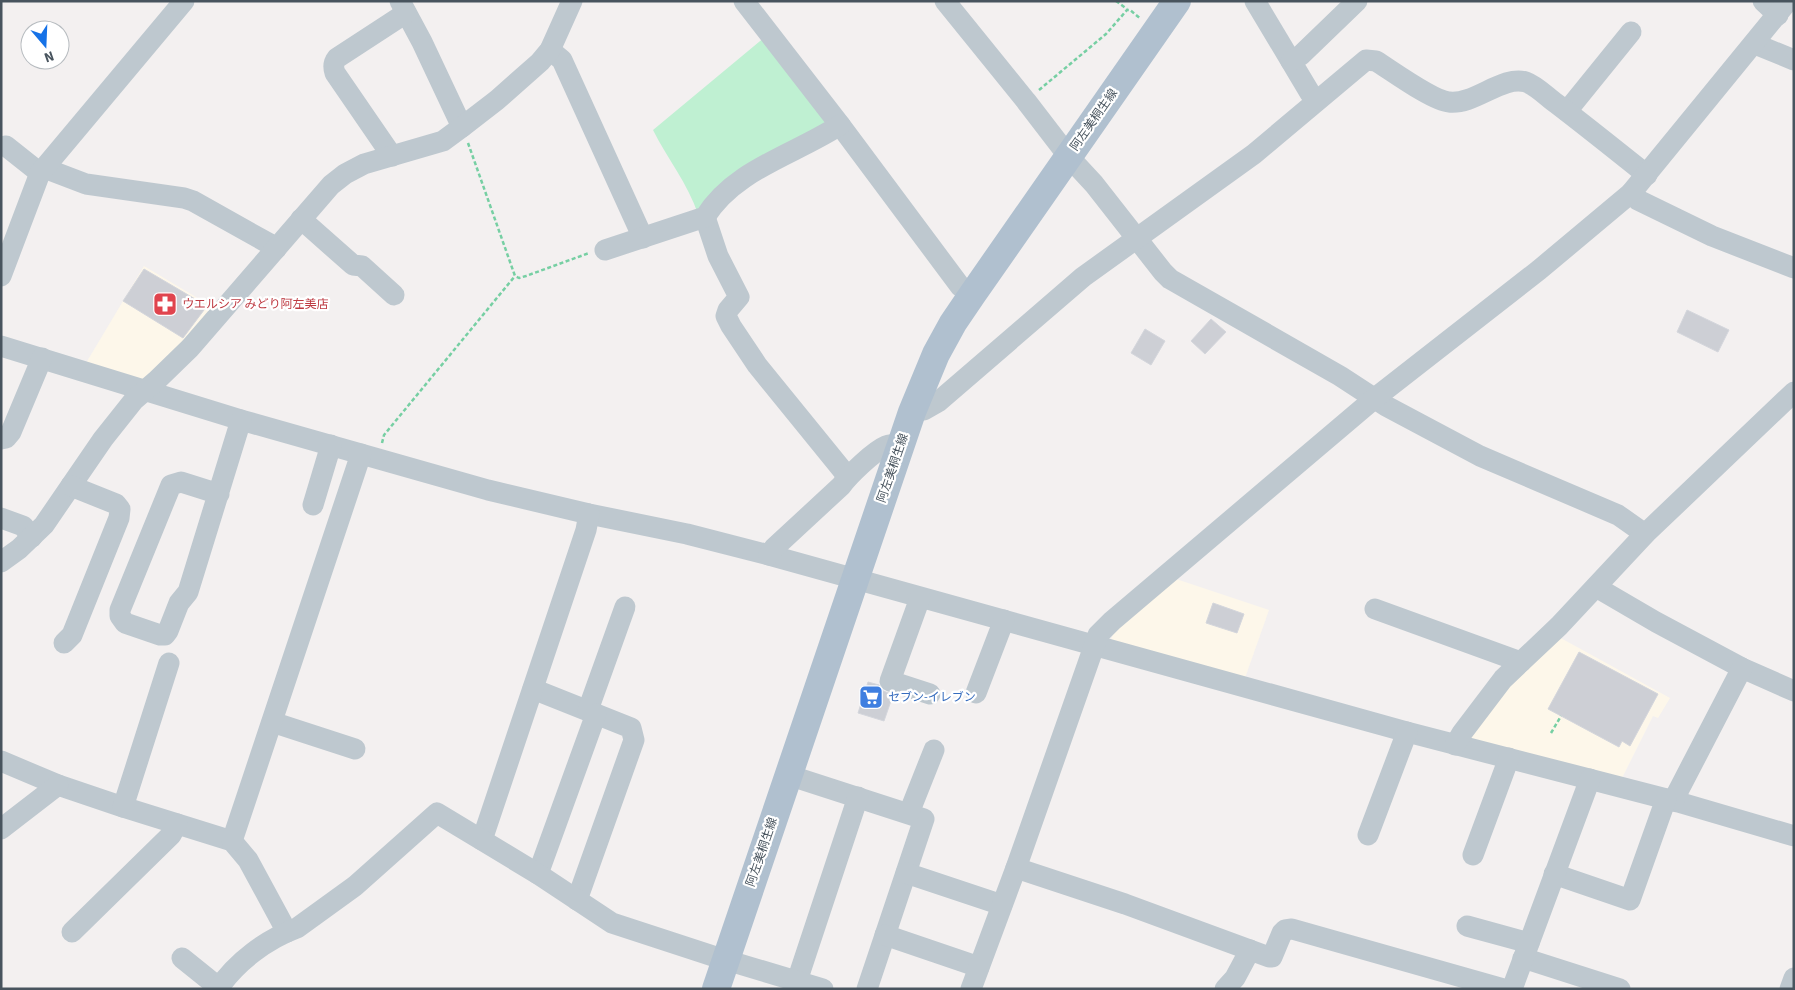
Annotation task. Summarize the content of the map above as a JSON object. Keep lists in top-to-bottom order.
{
  "streets": {
    "main road": ["阿左美桐生線"]
  },
  "places": {
    "pharmacy": ["ウエルシア みどり阿左美店"],
    "supermarket": ["セブン-イレブン"]
  },
  "north": "bottom"
}
